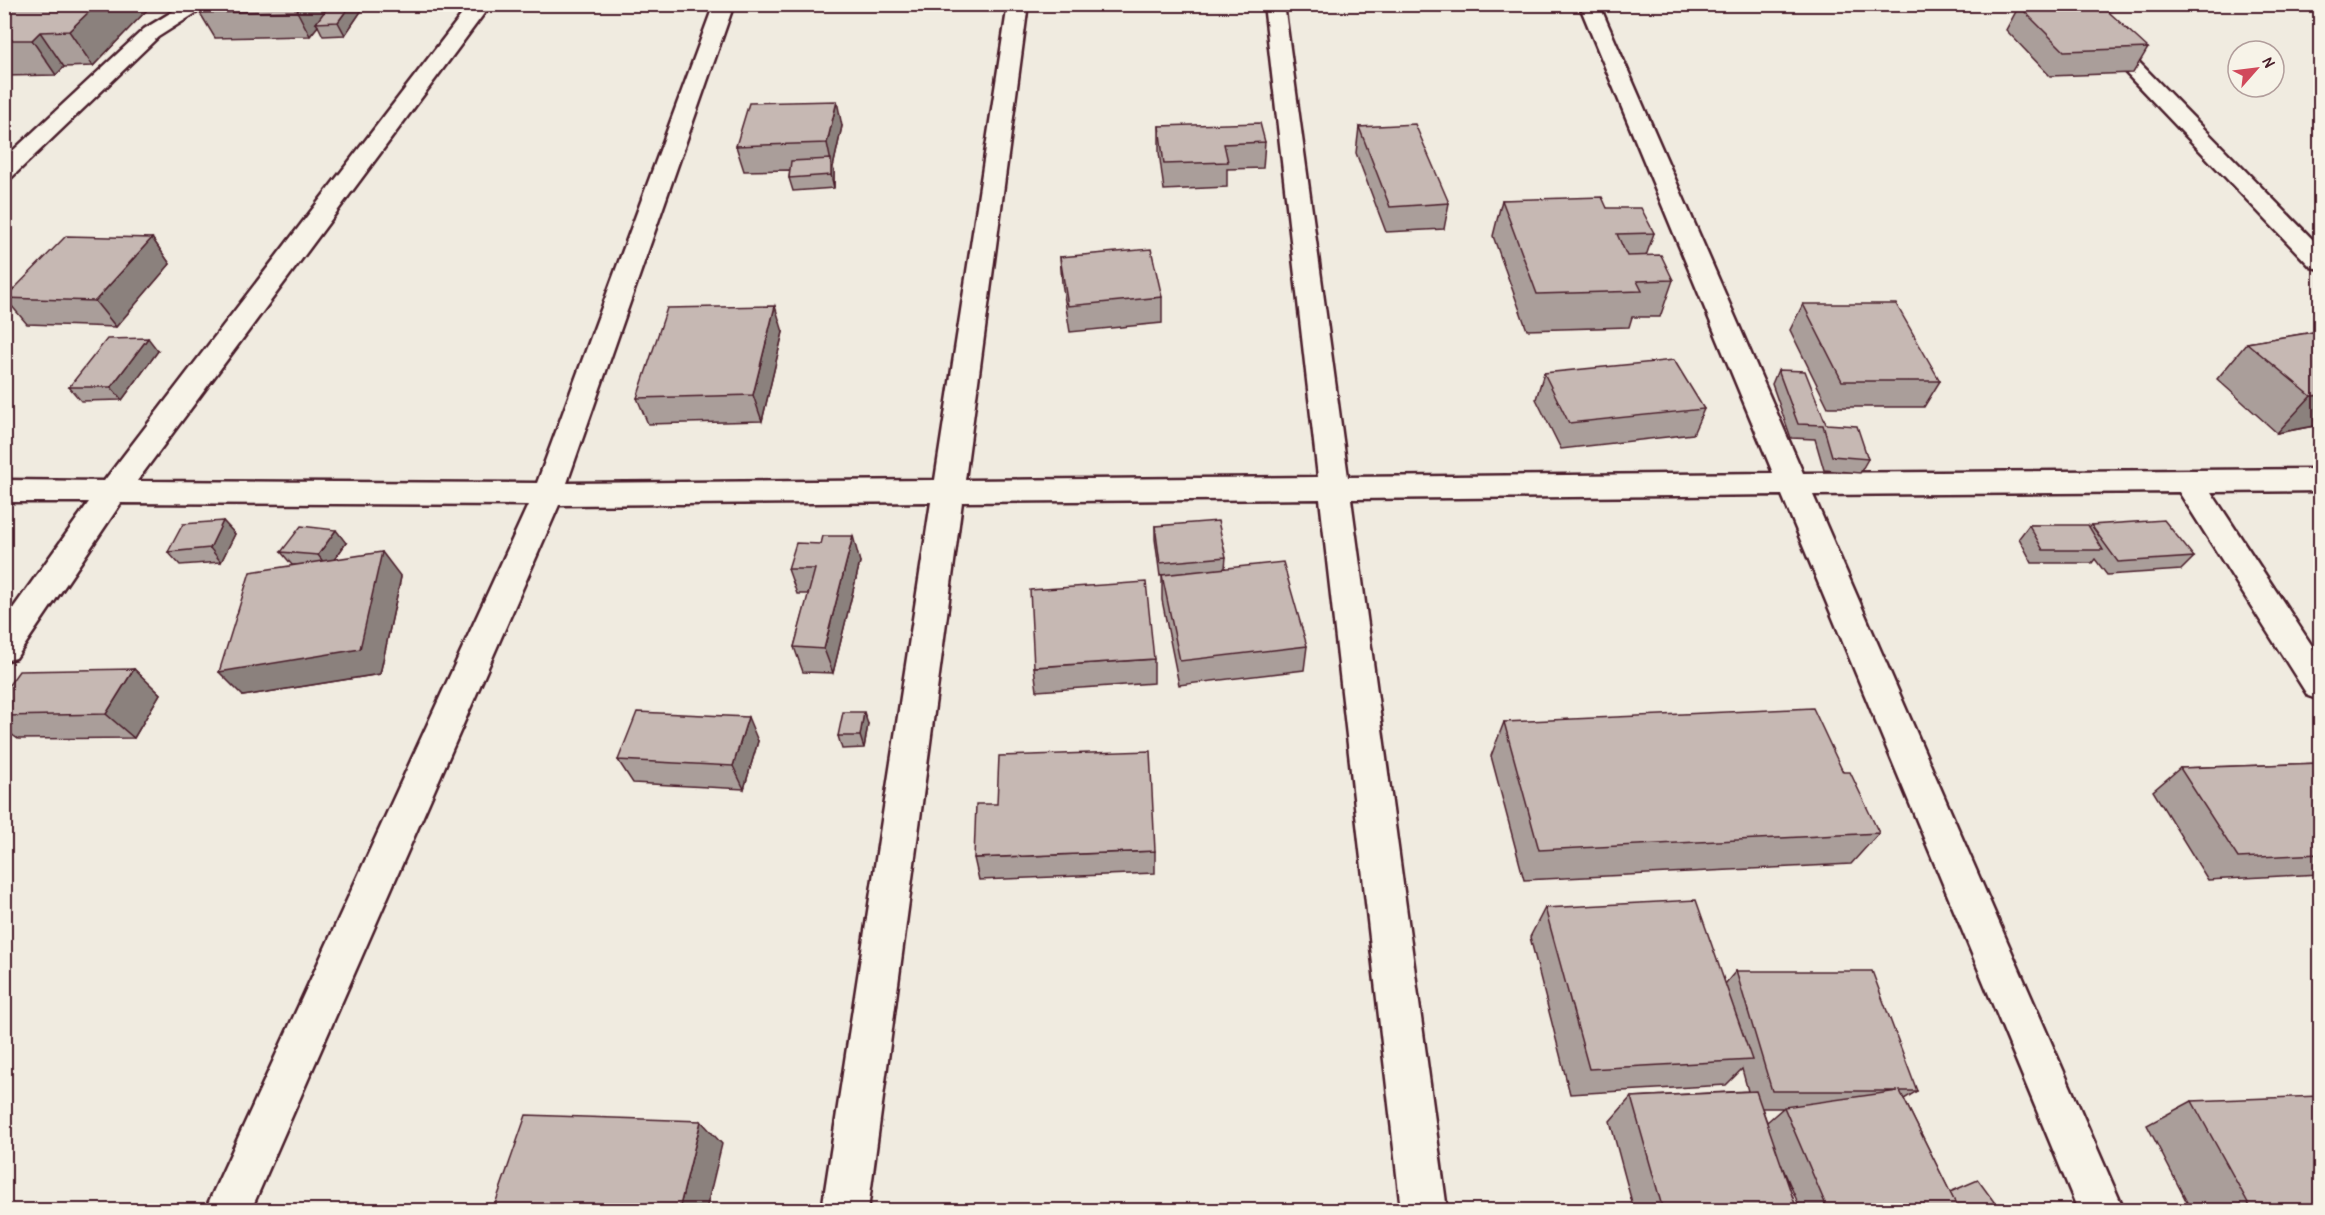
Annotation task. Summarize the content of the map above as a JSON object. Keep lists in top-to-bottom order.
{
  "north": "top right"
}
